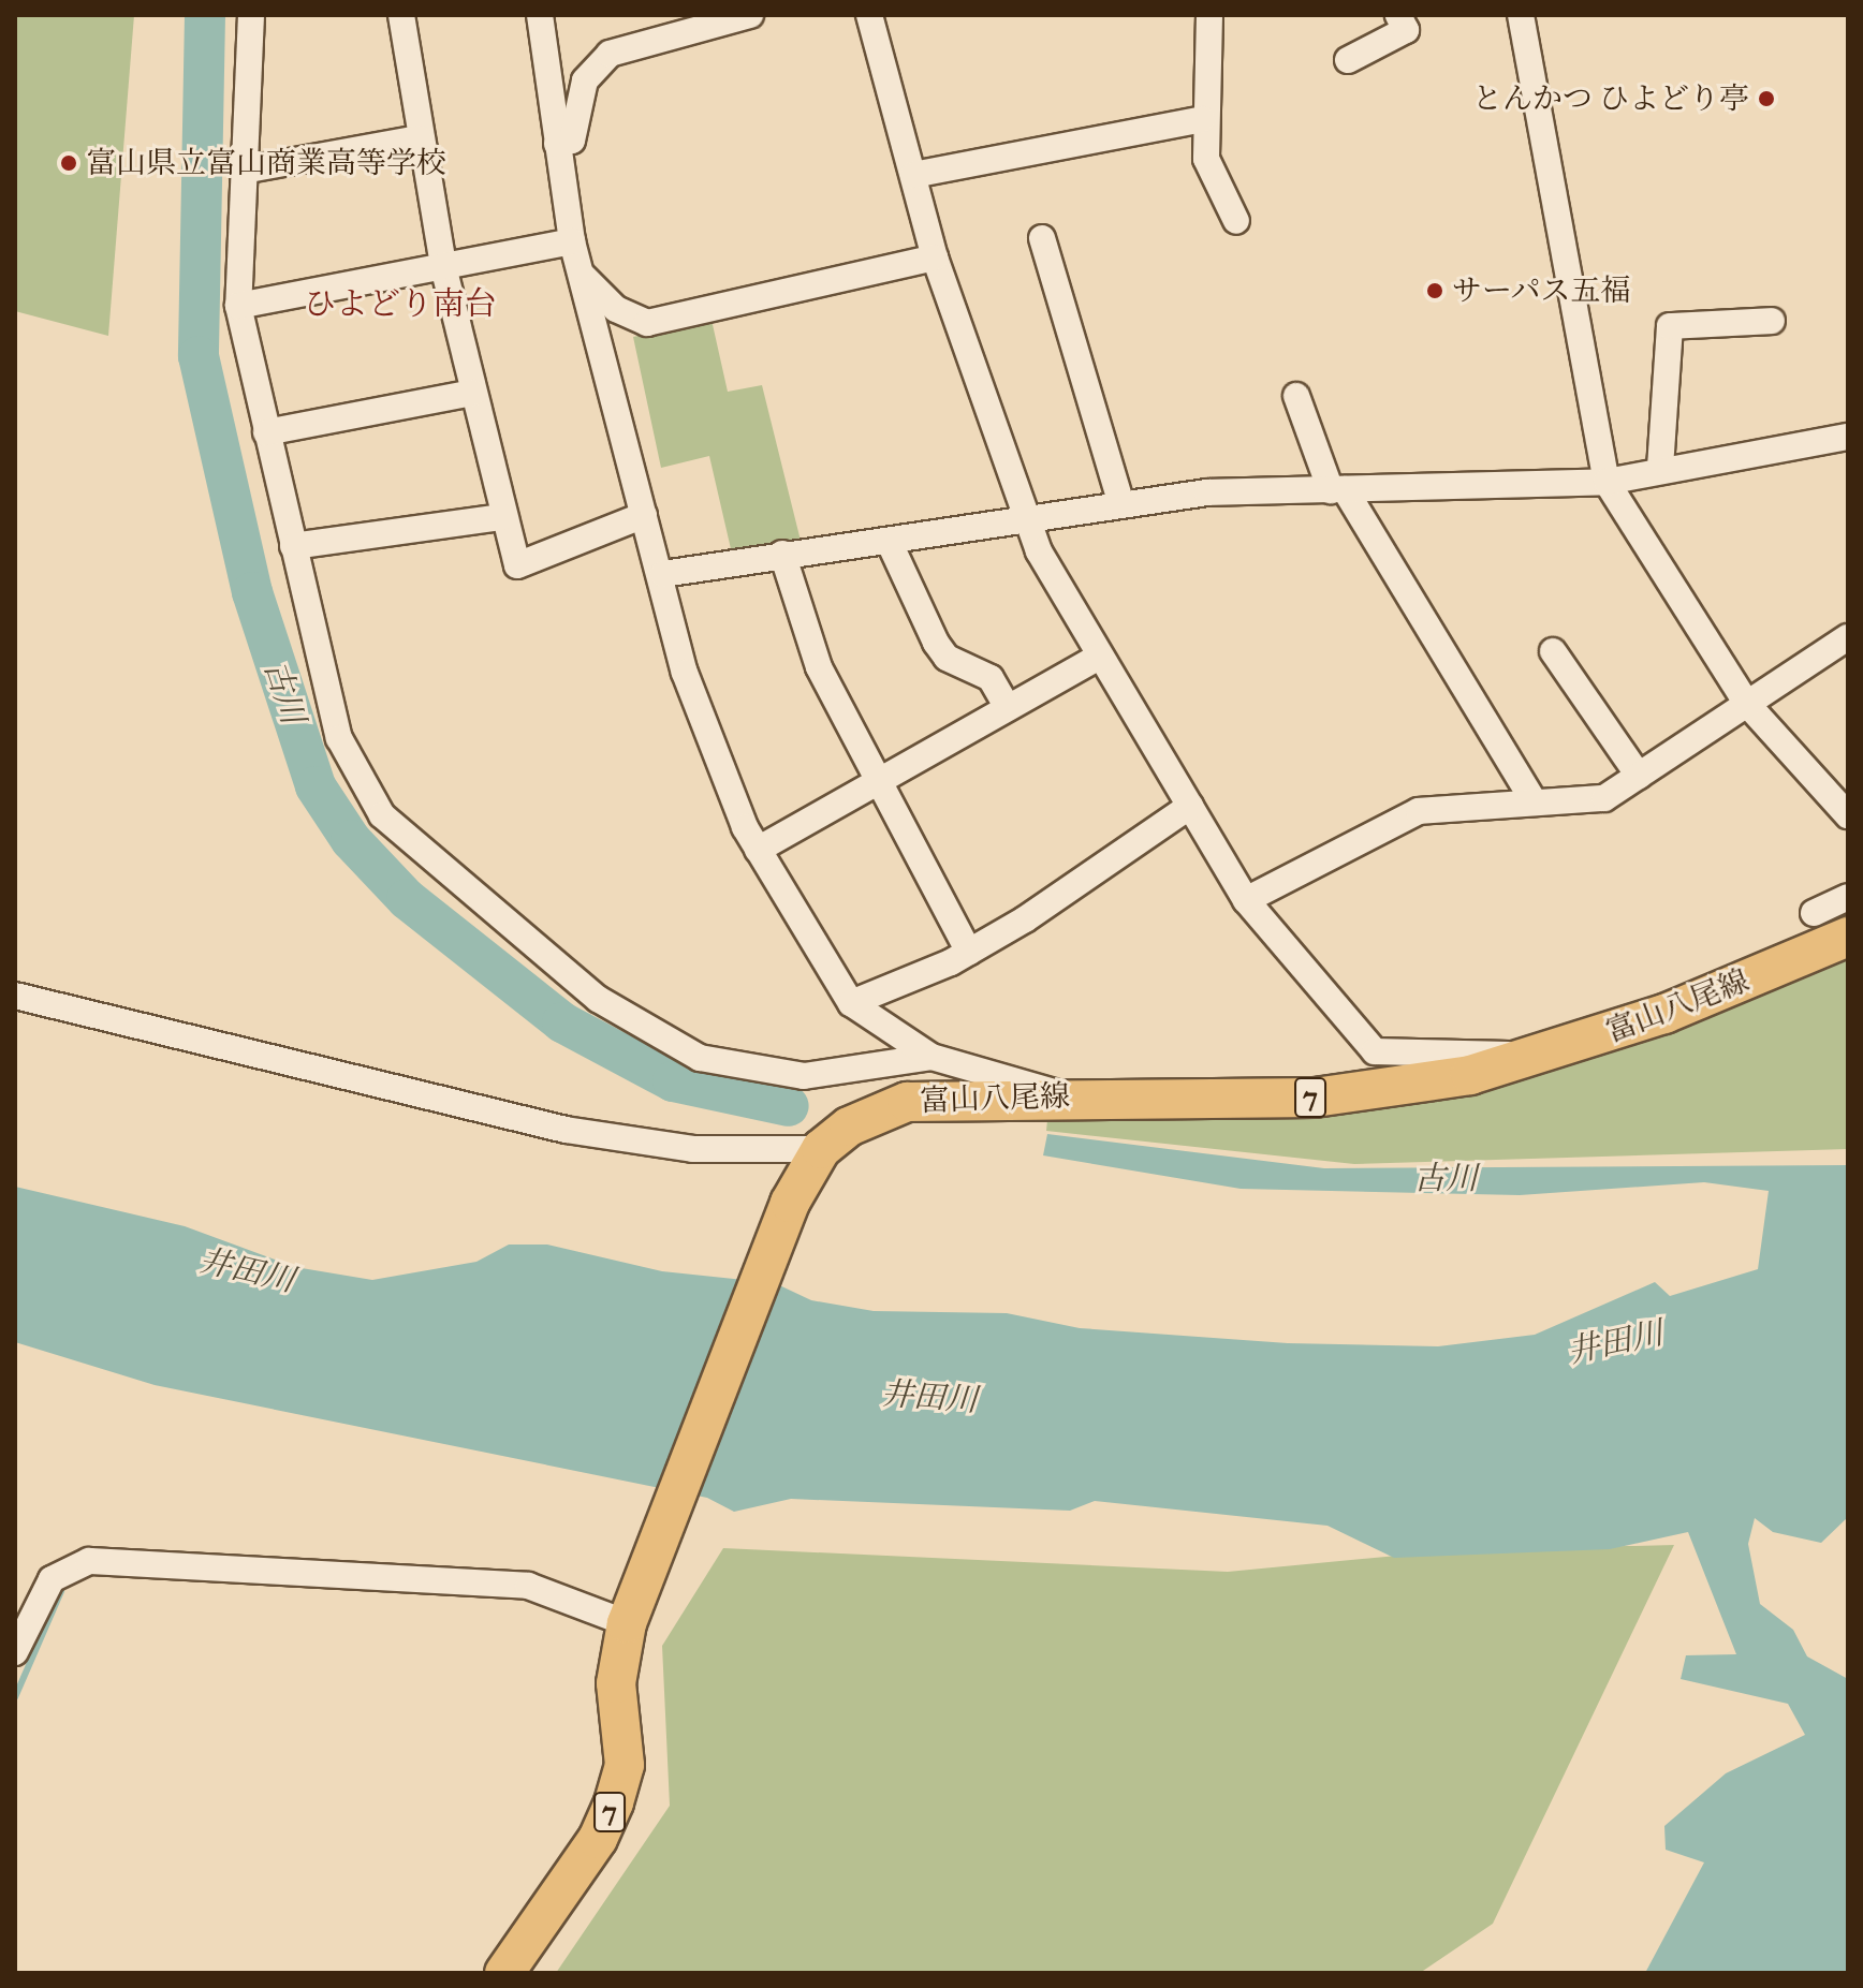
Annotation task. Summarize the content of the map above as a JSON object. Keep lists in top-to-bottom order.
{
  "streets": {
    "main road": ["富山八尾線", "7"]
  },
  "districts": ["ひよどり南台"],
  "water": ["古川", "井田川"],
  "places": ["とんかつ ひよどり亭", "富山県立富山商業高等学校", "サーパス五福"]
}
